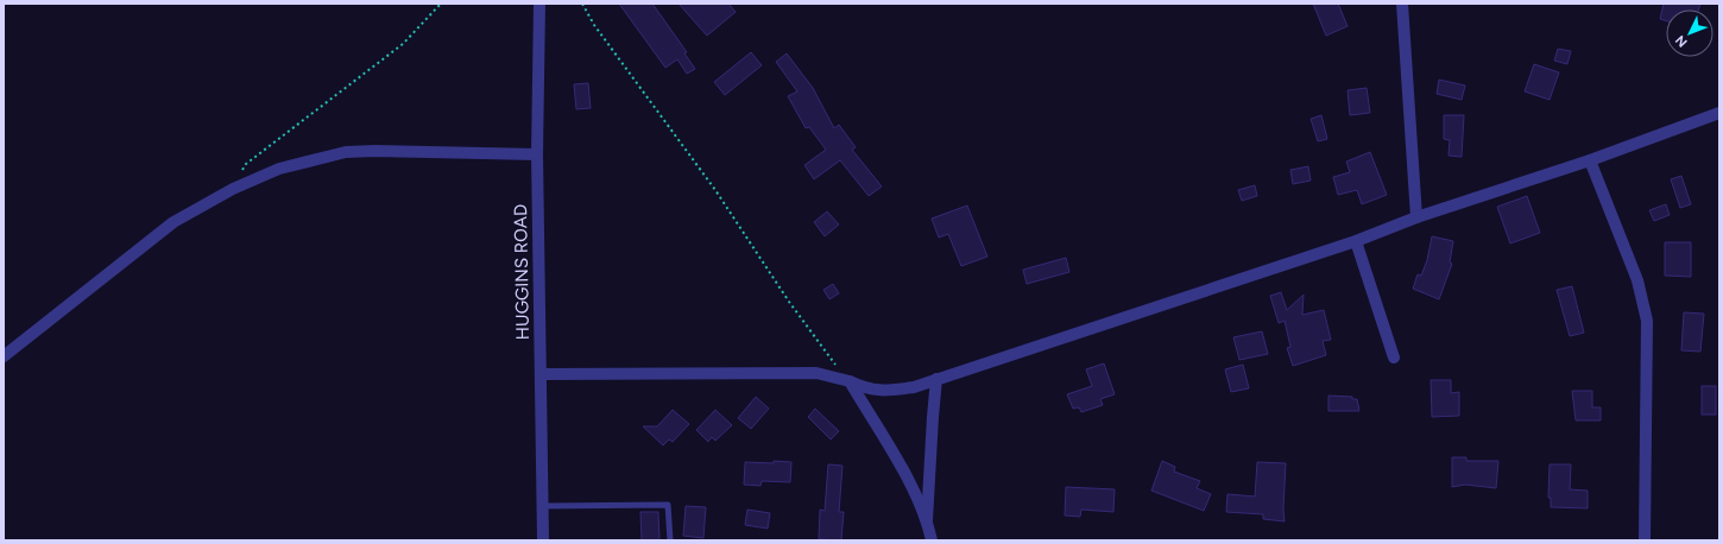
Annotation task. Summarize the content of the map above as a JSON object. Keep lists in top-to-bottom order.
{
  "streets": {
    "street": ["HUGGINS ROAD"]
  },
  "north": "bottom left"
}
